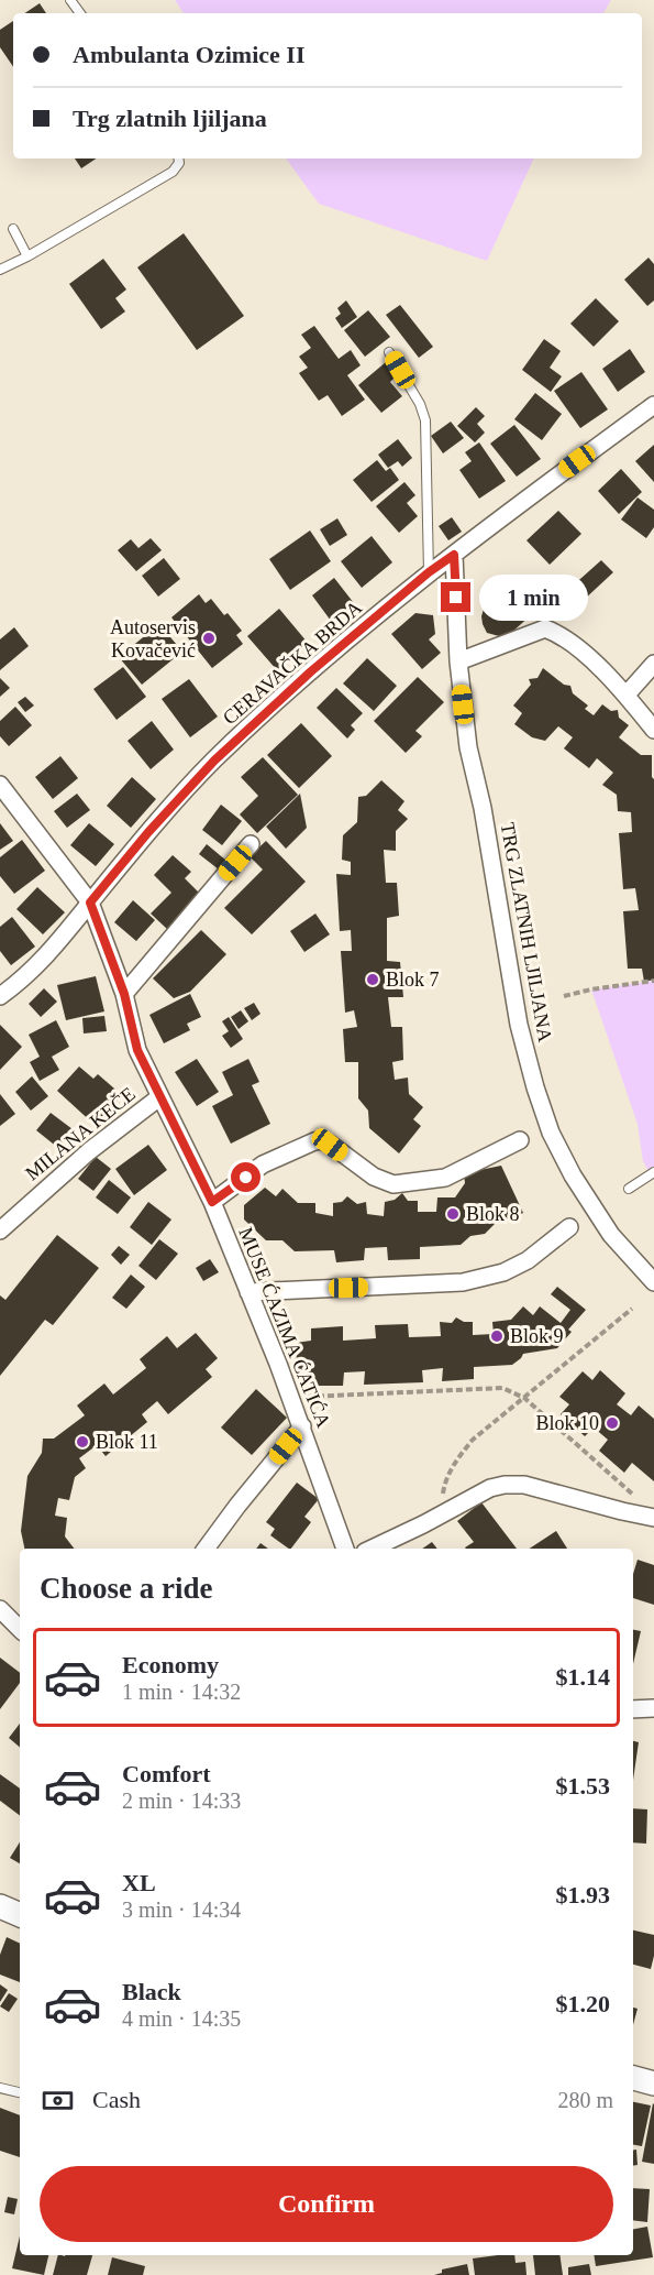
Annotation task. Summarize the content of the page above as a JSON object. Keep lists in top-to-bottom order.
{
  "streets": {
    "street": [
      "CERAVAČKA BRDA",
      "TRG ZLATNIH LJILJANA",
      "MILANA KEČE",
      "MUSE ĆAZIMA ĆATIĆA"
    ]
  },
  "crossings": [
    ["CERAVAČKA BRDA", "TRG ZLATNIH LJILJANA"],
    ["CERAVAČKA BRDA", "MUSE ĆAZIMA ĆATIĆA"],
    ["MILANA KEČE", "MUSE ĆAZIMA ĆATIĆA"]
  ],
  "places": [
    "Autoservis Kovačević",
    "Blok 7",
    "Blok 8",
    "Blok 9",
    "Blok 10",
    "Blok 11"
  ],
  "page": {
    "banner": ["Ambulanta Ozimice II", "Trg zlatnih ljiljana"],
    "bubble": "1 min",
    "heading": "Choose a ride",
    "list": [
      {
        "name": "Economy",
        "note": "1 min · 14:32",
        "value": "$1.14"
      },
      {
        "name": "Comfort",
        "note": "2 min · 14:33",
        "value": "$1.53"
      },
      {
        "name": "XL",
        "note": "3 min · 14:34",
        "value": "$1.93"
      },
      {
        "name": "Black",
        "note": "4 min · 14:35",
        "value": "$1.20"
      }
    ],
    "pay": ["Cash", "280 m"],
    "buttons": "Confirm"
  }
}
